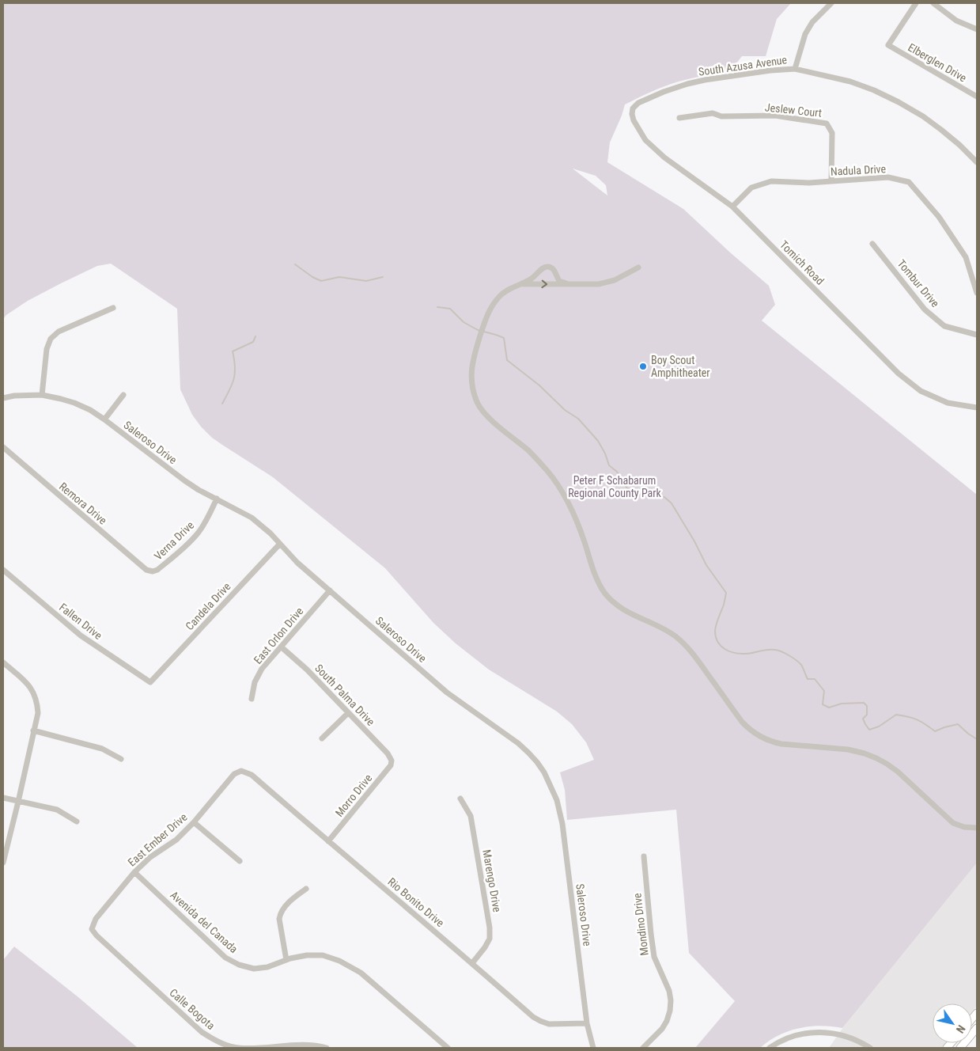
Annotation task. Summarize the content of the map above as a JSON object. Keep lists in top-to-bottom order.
{
  "streets": {
    "street": [
      "Elberglen Drive",
      "South Azusa Avenue",
      "Jeslew Court",
      "Nadula Drive",
      "Tomich Road",
      "Tombur Drive",
      "Saleroso Drive",
      "Remora Drive",
      "Verna Drive",
      "Candela Drive",
      "Fallen Drive",
      "East Orlon Drive",
      "South Palma Drive",
      "Morro Drive",
      "East Ember Drive",
      "Marengo Drive",
      "Rio Bonito Drive",
      "Avenida del Canada",
      "Mondino Drive",
      "Calle Bogota"
    ]
  },
  "crossings": [
    ["South Azusa Avenue", "Tomich Road"],
    ["Jeslew Court", "Nadula Drive"],
    ["Nadula Drive", "Tomich Road"],
    ["Saleroso Drive", "Verna Drive"],
    ["Saleroso Drive", "Candela Drive"],
    ["Saleroso Drive", "East Orlon Drive"],
    ["Saleroso Drive", "Rio Bonito Drive"],
    ["Remora Drive", "Verna Drive"],
    ["Candela Drive", "Fallen Drive"],
    ["East Orlon Drive", "South Palma Drive"],
    ["South Palma Drive", "Morro Drive"],
    ["Morro Drive", "Rio Bonito Drive"],
    ["East Ember Drive", "Rio Bonito Drive"],
    ["East Ember Drive", "Avenida del Canada"],
    ["East Ember Drive", "Calle Bogota"],
    ["Marengo Drive", "Rio Bonito Drive"]
  ],
  "parks": ["Peter F Schabarum Regional County Park"],
  "places": ["Boy Scout Amphitheater"],
  "north": "bottom right"
}
